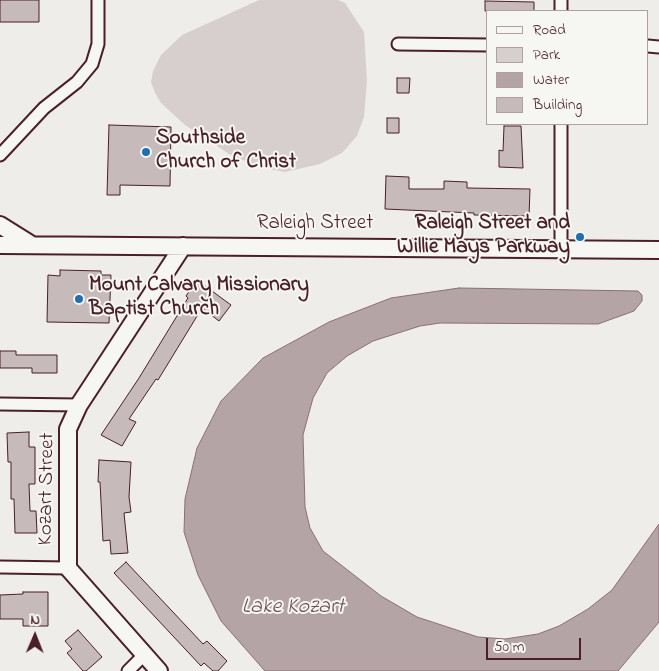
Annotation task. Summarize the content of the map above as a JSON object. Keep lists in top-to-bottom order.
{
  "streets": {
    "street": ["Raleigh Street", "Kozart Street"]
  },
  "crossings": [
    ["Raleigh Street", "Kozart Street"]
  ],
  "water": ["Lake Kozart"],
  "places": ["Southside Church of Christ", "Raleigh Street and Willie Mays Parkway", "Mount Calvary Missionary Baptist Church"],
  "legend": [
    "Road",
    "Park",
    "Water",
    "Building"
  ],
  "scale_bar": "50 m",
  "north": "top"
}
